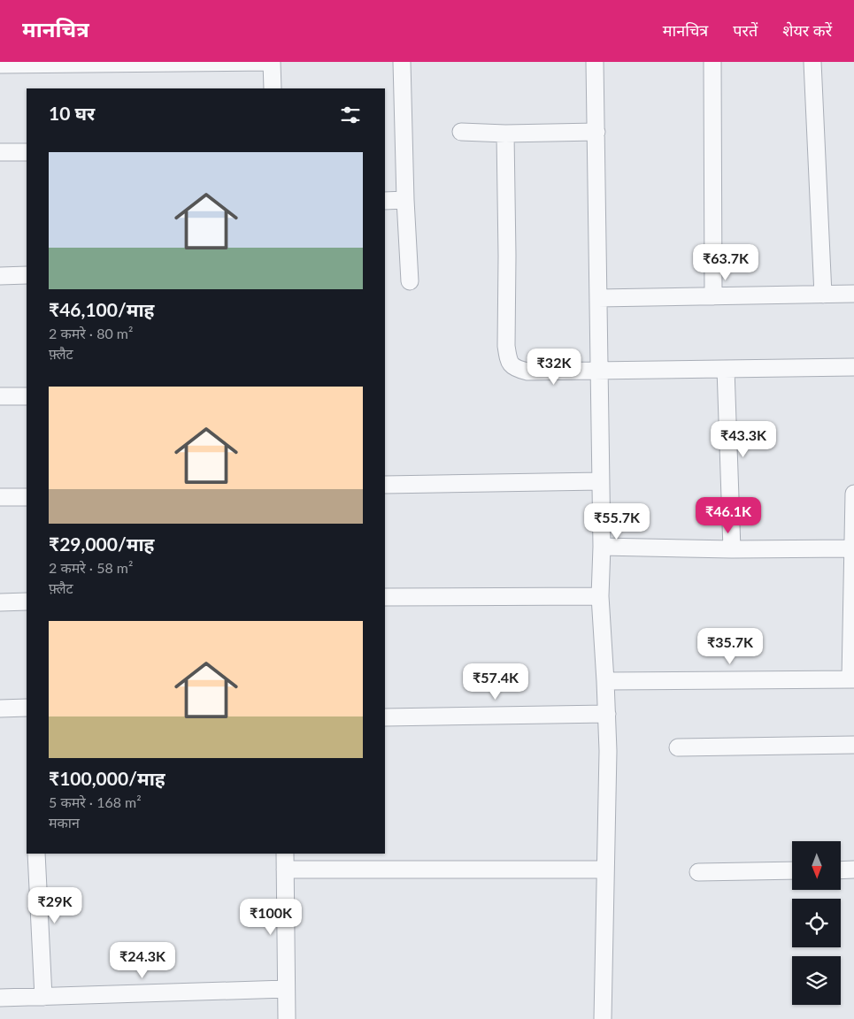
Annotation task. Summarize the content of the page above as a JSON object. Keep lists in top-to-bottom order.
{
  "north": "bottom",
  "page": {
    "header": "मानचित्र",
    "nav": ["मानचित्र", "परतें", "शेयर करें"],
    "heading": "10 घर",
    "list": [
      {
        "name": "₹46,100/माह",
        "note": "2 कमरे · 80 m² · फ़्लैट"
      },
      {
        "name": "₹29,000/माह",
        "note": "2 कमरे · 58 m² · फ़्लैट"
      },
      {
        "name": "₹100,000/माह",
        "note": "5 कमरे · 168 m² · मकान"
      }
    ],
    "price": [
      "₹63.7K",
      "₹32K",
      "₹43.3K",
      "₹46.1K",
      "₹55.7K",
      "₹35.7K",
      "₹57.4K",
      "₹29K",
      "₹100K",
      "₹24.3K"
    ]
  }
}
